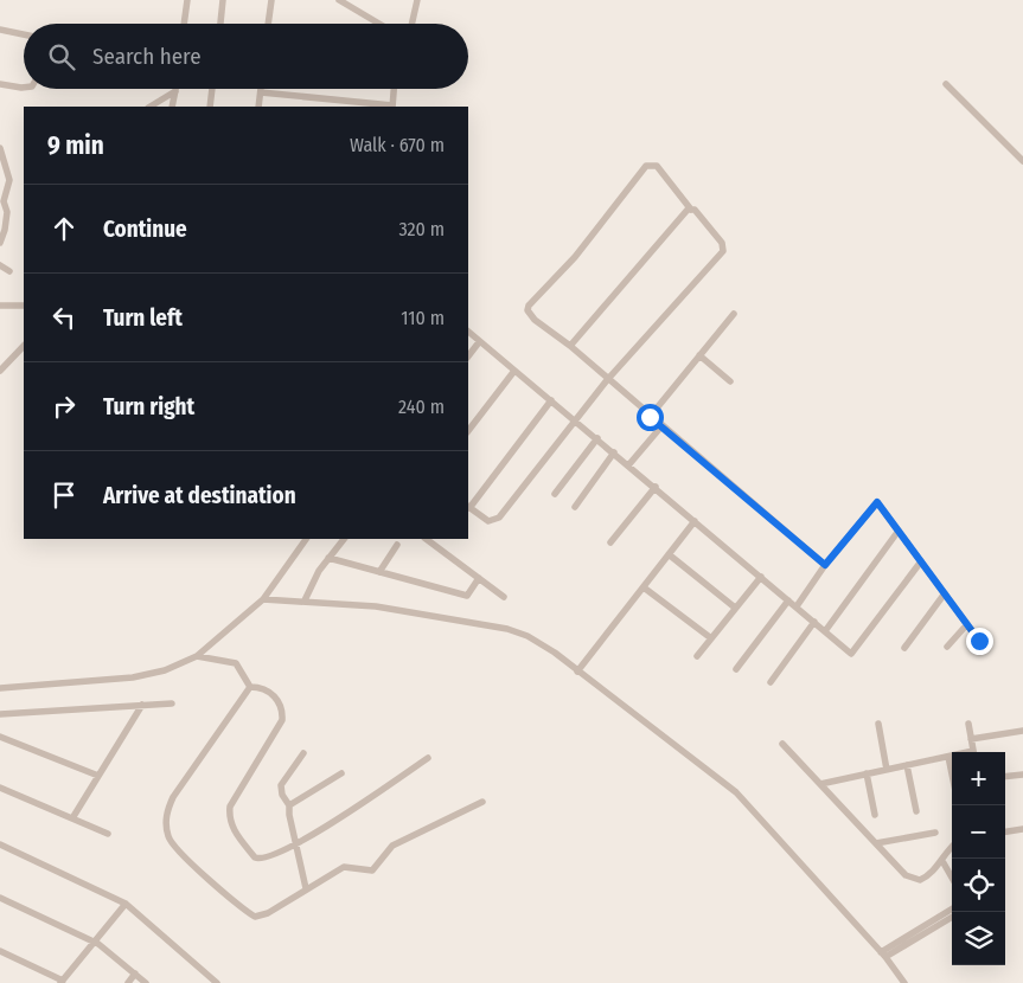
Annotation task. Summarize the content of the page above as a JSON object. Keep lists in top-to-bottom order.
{
  "page": {
    "search": "Search here",
    "heading": ["9 min", "Walk · 670 m"],
    "list": [
      ["Continue", "320 m"],
      ["Turn left", "110 m"],
      ["Turn right", "240 m"],
      "Arrive at destination"
    ],
    "map_buttons": ["+", "−"]
  }
}
